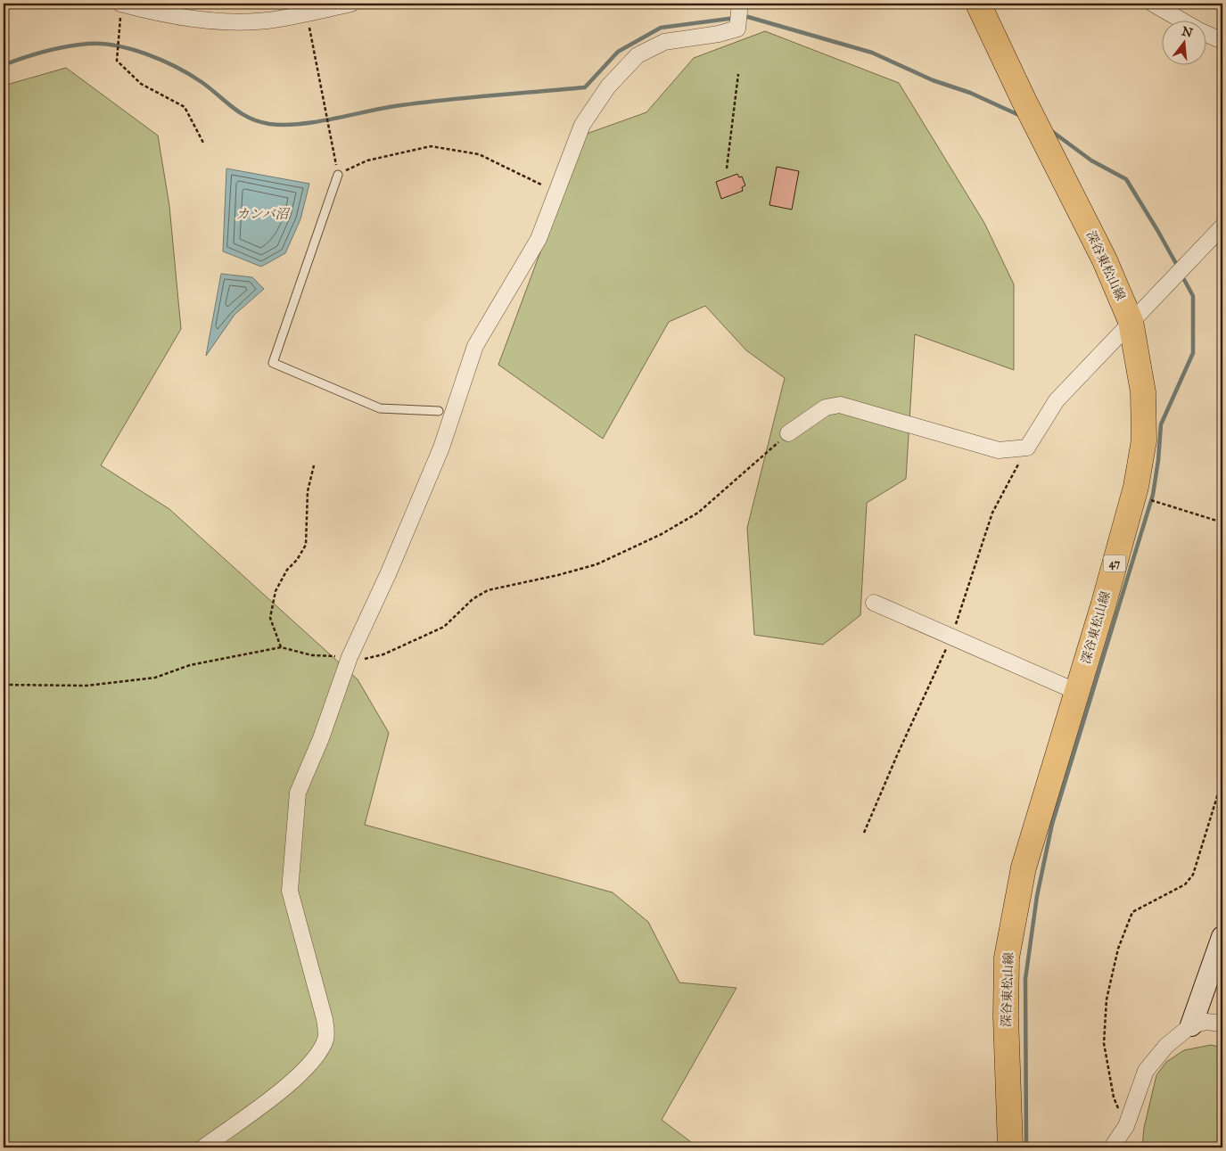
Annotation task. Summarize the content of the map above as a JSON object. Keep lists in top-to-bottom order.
{
  "streets": {
    "main road": ["深谷東松山線", "47"]
  },
  "water": ["カンバ沼"],
  "north": "top"
}
